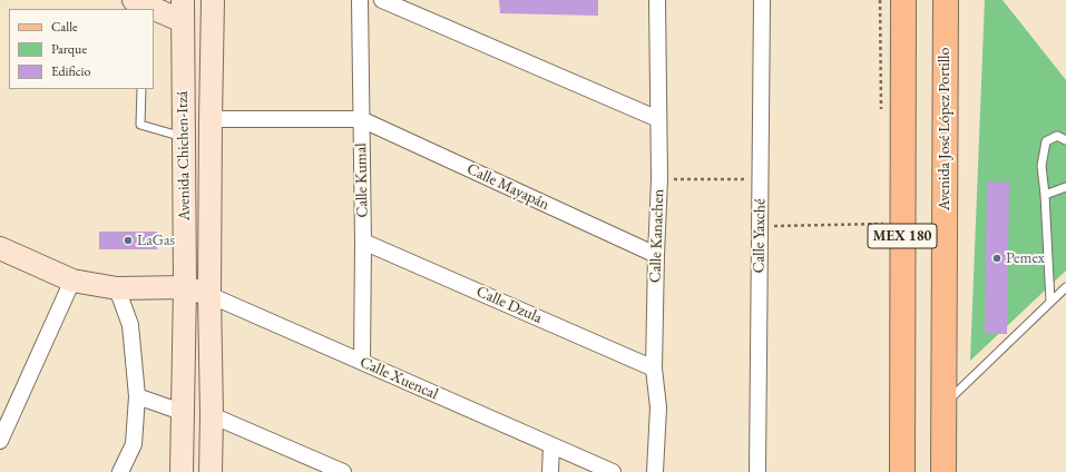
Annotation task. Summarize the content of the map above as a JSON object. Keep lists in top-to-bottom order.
{
  "streets": {
    "main road": [
      "Avenida José López Portillo",
      "Avenida Chichen-Itzá",
      "MEX 180",
      "Calle Xuencal"
    ],
    "street": [
      "Calle Kumal",
      "Calle Mayapán",
      "Calle Kanachen",
      "Calle Yaxché",
      "Calle Dzula"
    ]
  },
  "crossings": [
    ["Avenida Chichen-Itzá", "Calle Xuencal"],
    ["Calle Kumal", "Calle Mayapán"],
    ["Calle Kumal", "Calle Dzula"],
    ["Calle Kumal", "Calle Xuencal"],
    ["Calle Mayapán", "Calle Kanachen"],
    ["Calle Kanachen", "Calle Dzula"]
  ],
  "places": ["LaGas", "Pemex"],
  "legend": ["Calle", "Parque", "Edificio"]
}
